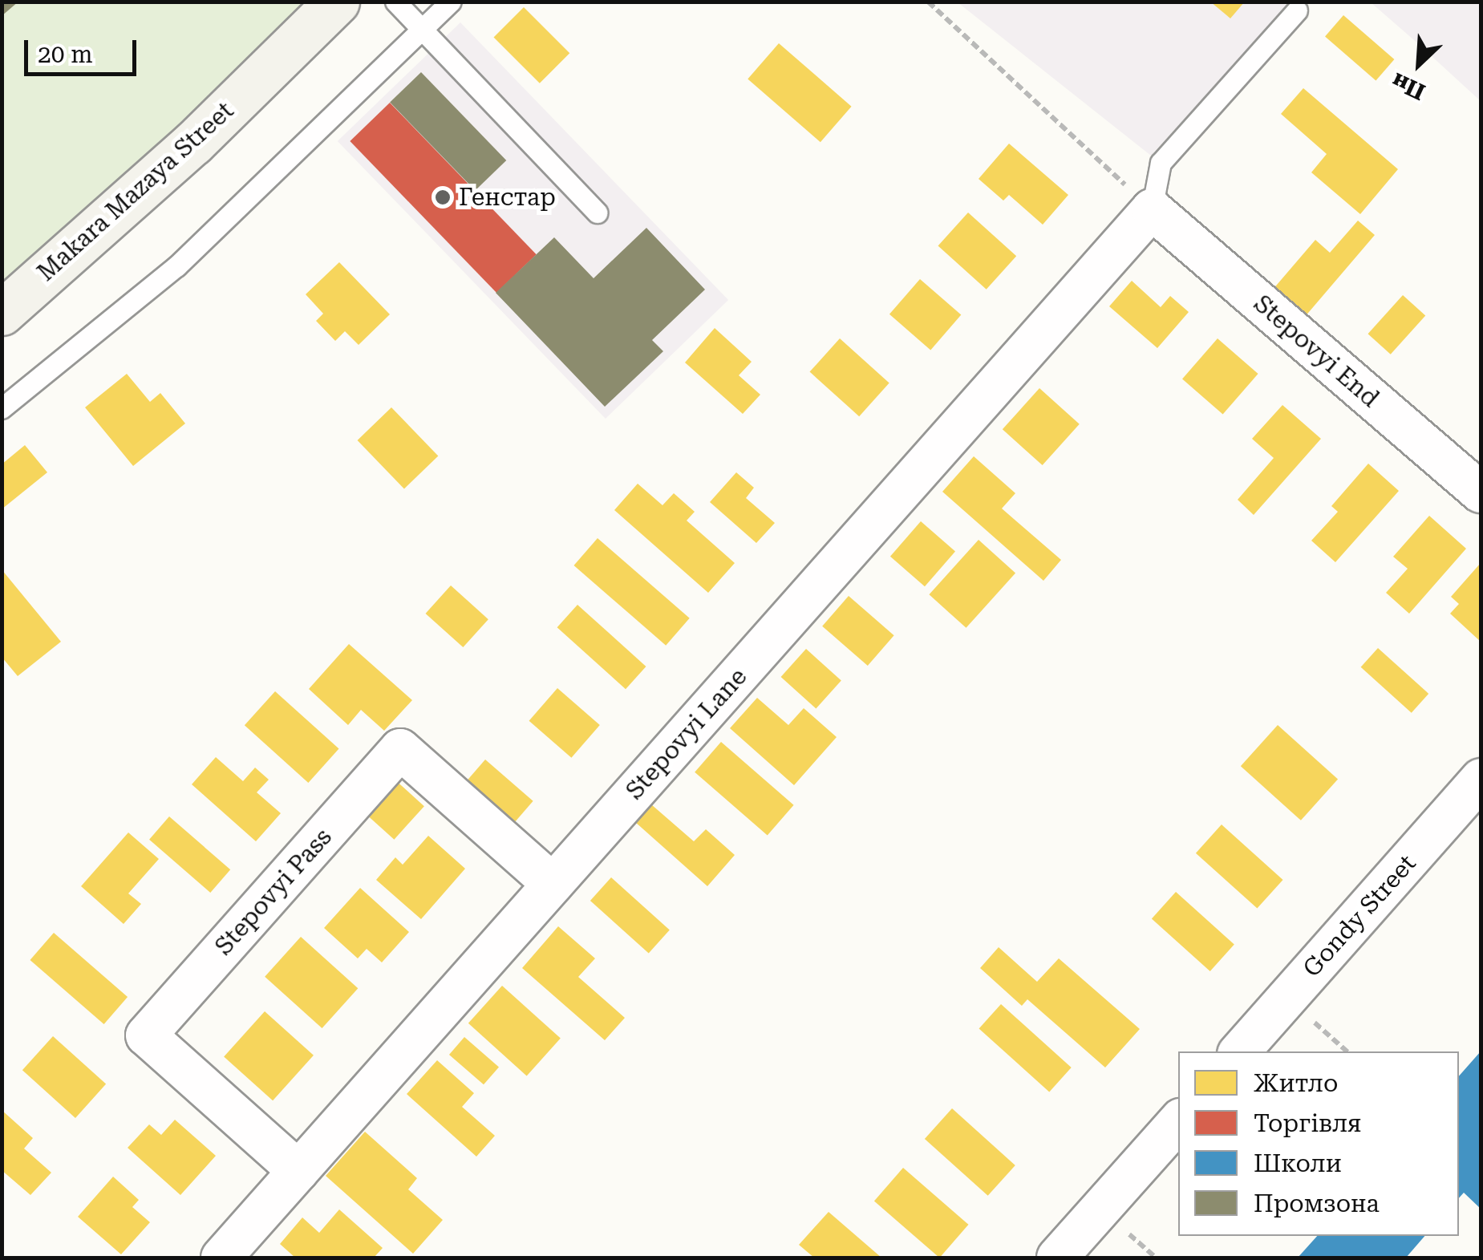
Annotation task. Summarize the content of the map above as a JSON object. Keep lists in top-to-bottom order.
{
  "streets": {
    "main road": ["Makara Mazaya Street"],
    "street": [
      "Stepovyi End",
      "Stepovyi Lane",
      "Stepovyi Pass",
      "Gondy Street"
    ]
  },
  "crossings": [
    ["Stepovyi End", "Stepovyi Lane"],
    ["Stepovyi Lane", "Stepovyi Pass"]
  ],
  "places": ["Генстар"],
  "legend": [
    "Житло",
    "Торгівля",
    "Школи",
    "Промзона"
  ],
  "scale_bar": "20 m",
  "north": "bottom left"
}
